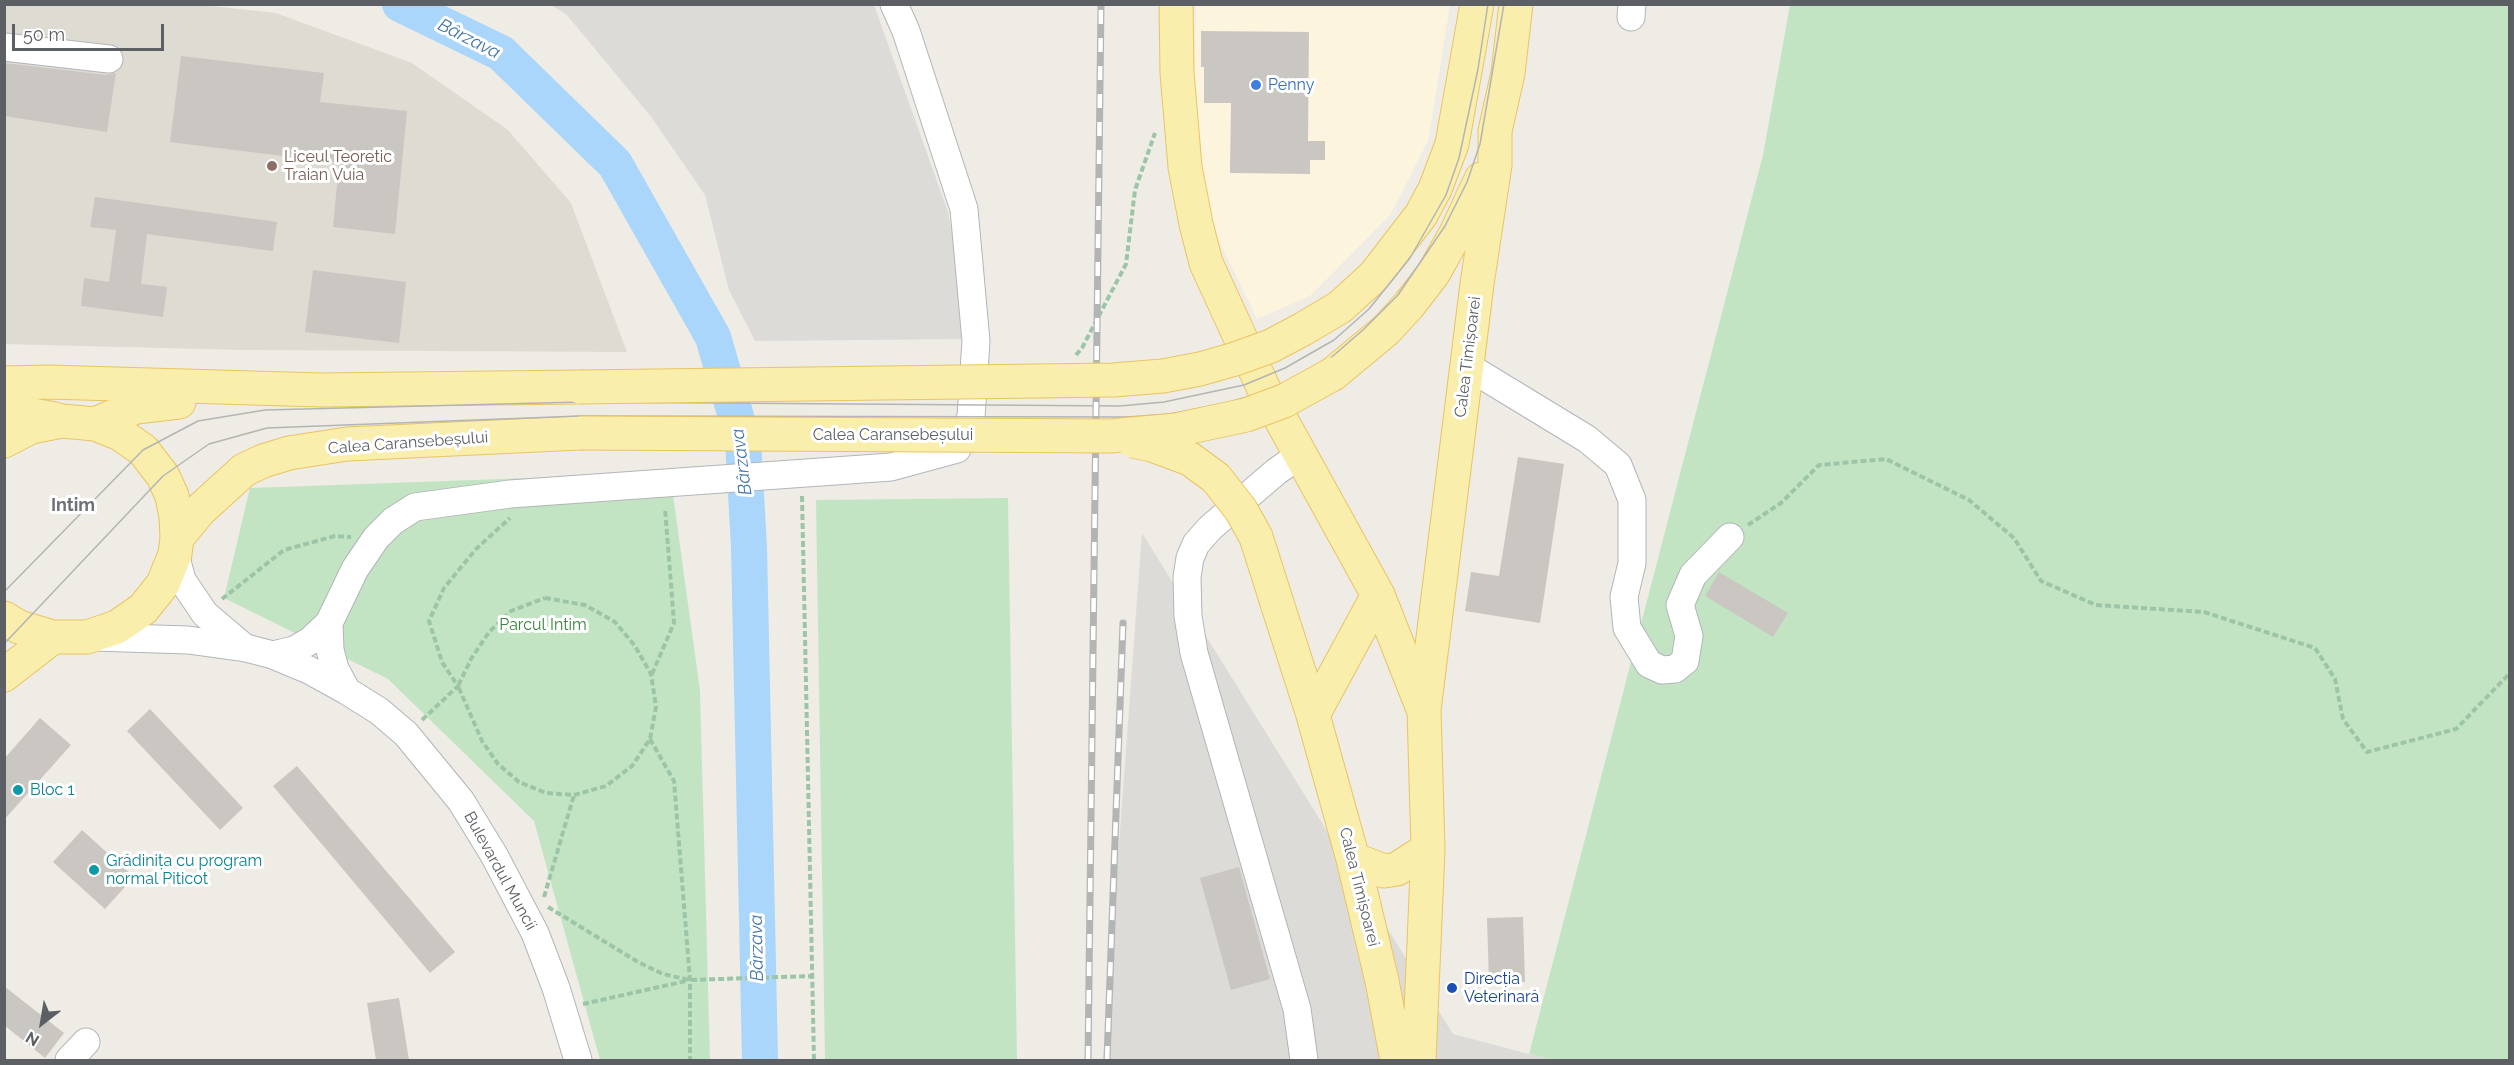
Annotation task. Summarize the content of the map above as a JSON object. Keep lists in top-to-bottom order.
{
  "streets": {
    "main road": ["Calea Timișoarei", "Calea Caransebeșului"],
    "street": ["Bulevardul Muncii"]
  },
  "crossings": [
    ["Calea Timișoarei", "Calea Caransebeșului"],
    ["Calea Caransebeșului", "Bulevardul Muncii"]
  ],
  "districts": ["Intim"],
  "water": ["Bârzava"],
  "parks": ["Parcul Intim"],
  "places": [
    "Penny",
    "Liceul Teoretic Traian Vuia",
    "Bloc 1",
    "Grădinița cu program normal Piticot",
    "Direcția Veterinară"
  ],
  "scale_bar": "50 m",
  "north": "bottom left"
}
